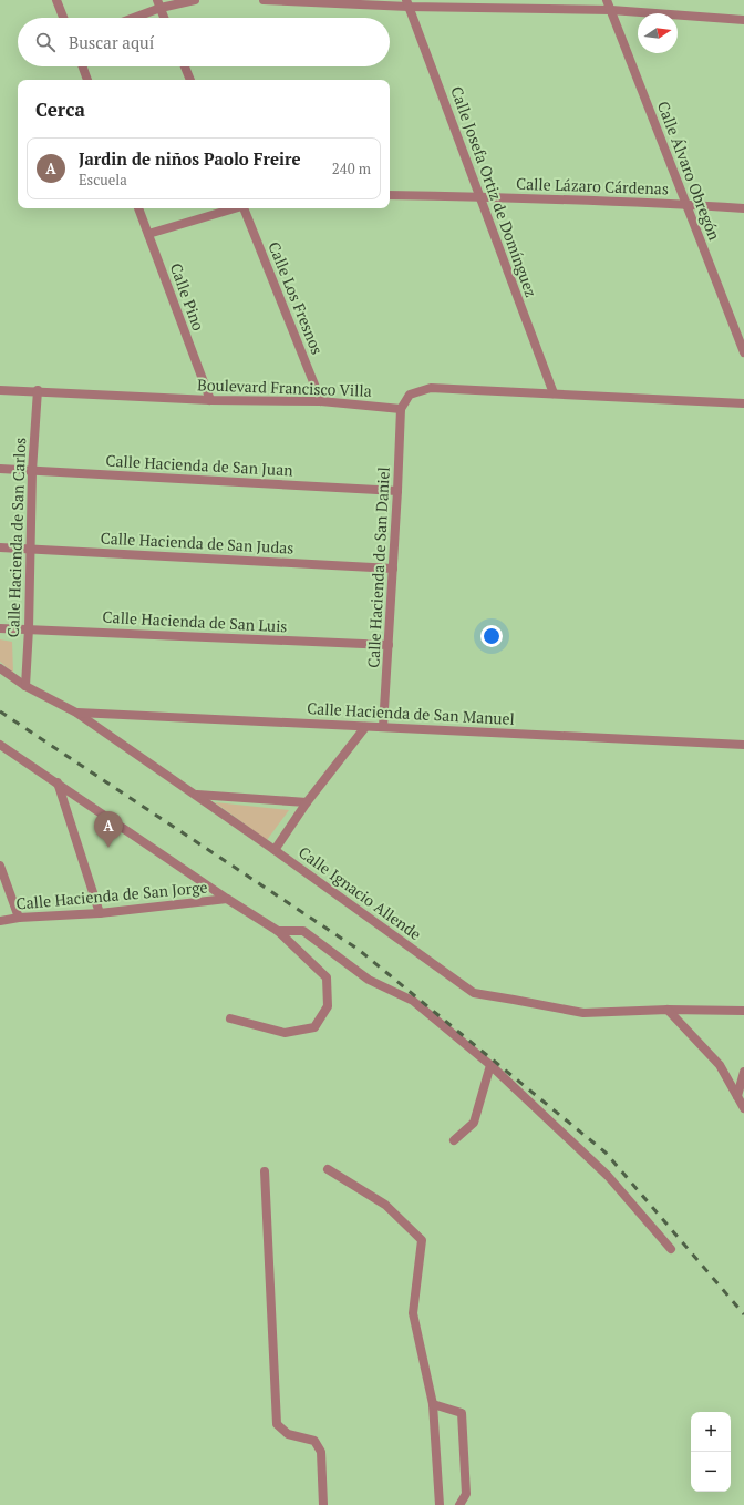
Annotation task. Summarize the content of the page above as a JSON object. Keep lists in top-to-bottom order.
{
  "streets": {
    "street": [
      "Calle Álvaro Obregón",
      "Calle Lázaro Cárdenas",
      "Calle Josefa Ortiz de Domínguez",
      "Calle Pino",
      "Calle Los Fresnos",
      "Boulevard Francisco Villa",
      "Calle Hacienda de San Juan",
      "Calle Hacienda de San Carlos",
      "Calle Hacienda de San Judas",
      "Calle Hacienda de San Daniel",
      "Calle Hacienda de San Luis",
      "Calle Hacienda de San Manuel",
      "Calle Ignacio Allende",
      "Calle Hacienda de San Jorge"
    ]
  },
  "crossings": [
    ["Calle Álvaro Obregón", "Calle Lázaro Cárdenas"],
    ["Calle Lázaro Cárdenas", "Calle Josefa Ortiz de Domínguez"],
    ["Calle Pino", "Boulevard Francisco Villa"],
    ["Calle Los Fresnos", "Boulevard Francisco Villa"],
    ["Boulevard Francisco Villa", "Calle Hacienda de San Carlos"],
    ["Boulevard Francisco Villa", "Calle Hacienda de San Daniel"],
    ["Calle Hacienda de San Juan", "Calle Hacienda de San Carlos"],
    ["Calle Hacienda de San Juan", "Calle Hacienda de San Daniel"],
    ["Calle Hacienda de San Carlos", "Calle Hacienda de San Judas"],
    ["Calle Hacienda de San Carlos", "Calle Hacienda de San Luis"],
    ["Calle Hacienda de San Carlos", "Calle Ignacio Allende"],
    ["Calle Hacienda de San Judas", "Calle Hacienda de San Daniel"],
    ["Calle Hacienda de San Daniel", "Calle Hacienda de San Luis"],
    ["Calle Hacienda de San Daniel", "Calle Hacienda de San Manuel"],
    ["Calle Hacienda de San Manuel", "Calle Ignacio Allende"]
  ],
  "north": "right",
  "page": {
    "search": "Buscar aquí",
    "heading": "Cerca",
    "list": [
      {
        "mark": "A",
        "name": "Jardin de niños Paolo Freire",
        "note": "Escuela",
        "value": "240 m"
      }
    ],
    "pins": "A",
    "map_buttons": ["+", "−"]
  }
}
